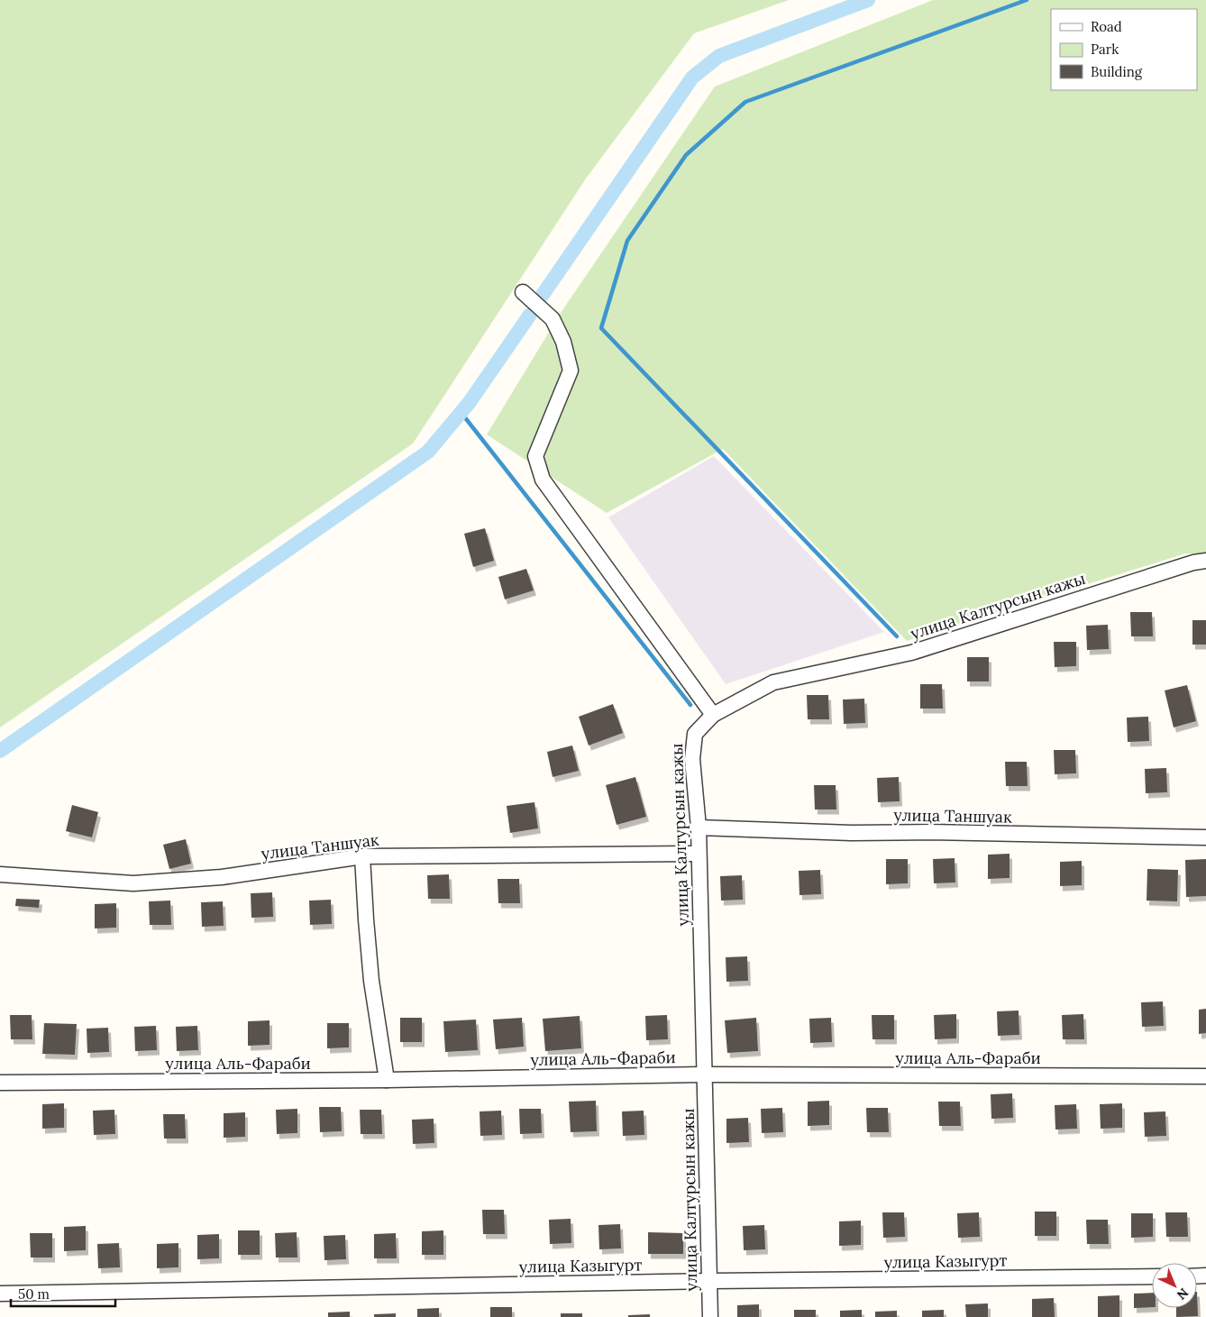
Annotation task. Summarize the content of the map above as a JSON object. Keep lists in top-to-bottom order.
{
  "streets": {
    "street": [
      "улица Калтурсын кажы",
      "улица Таншуак",
      "улица Аль-Фараби",
      "улица Казыгурт"
    ]
  },
  "crossings": [
    ["улица Калтурсын кажы", "улица Таншуак"],
    ["улица Калтурсын кажы", "улица Аль-Фараби"],
    ["улица Калтурсын кажы", "улица Казыгурт"]
  ],
  "legend": ["Road", "Park", "Building"],
  "scale_bar": "50 m",
  "north": "bottom right"
}
